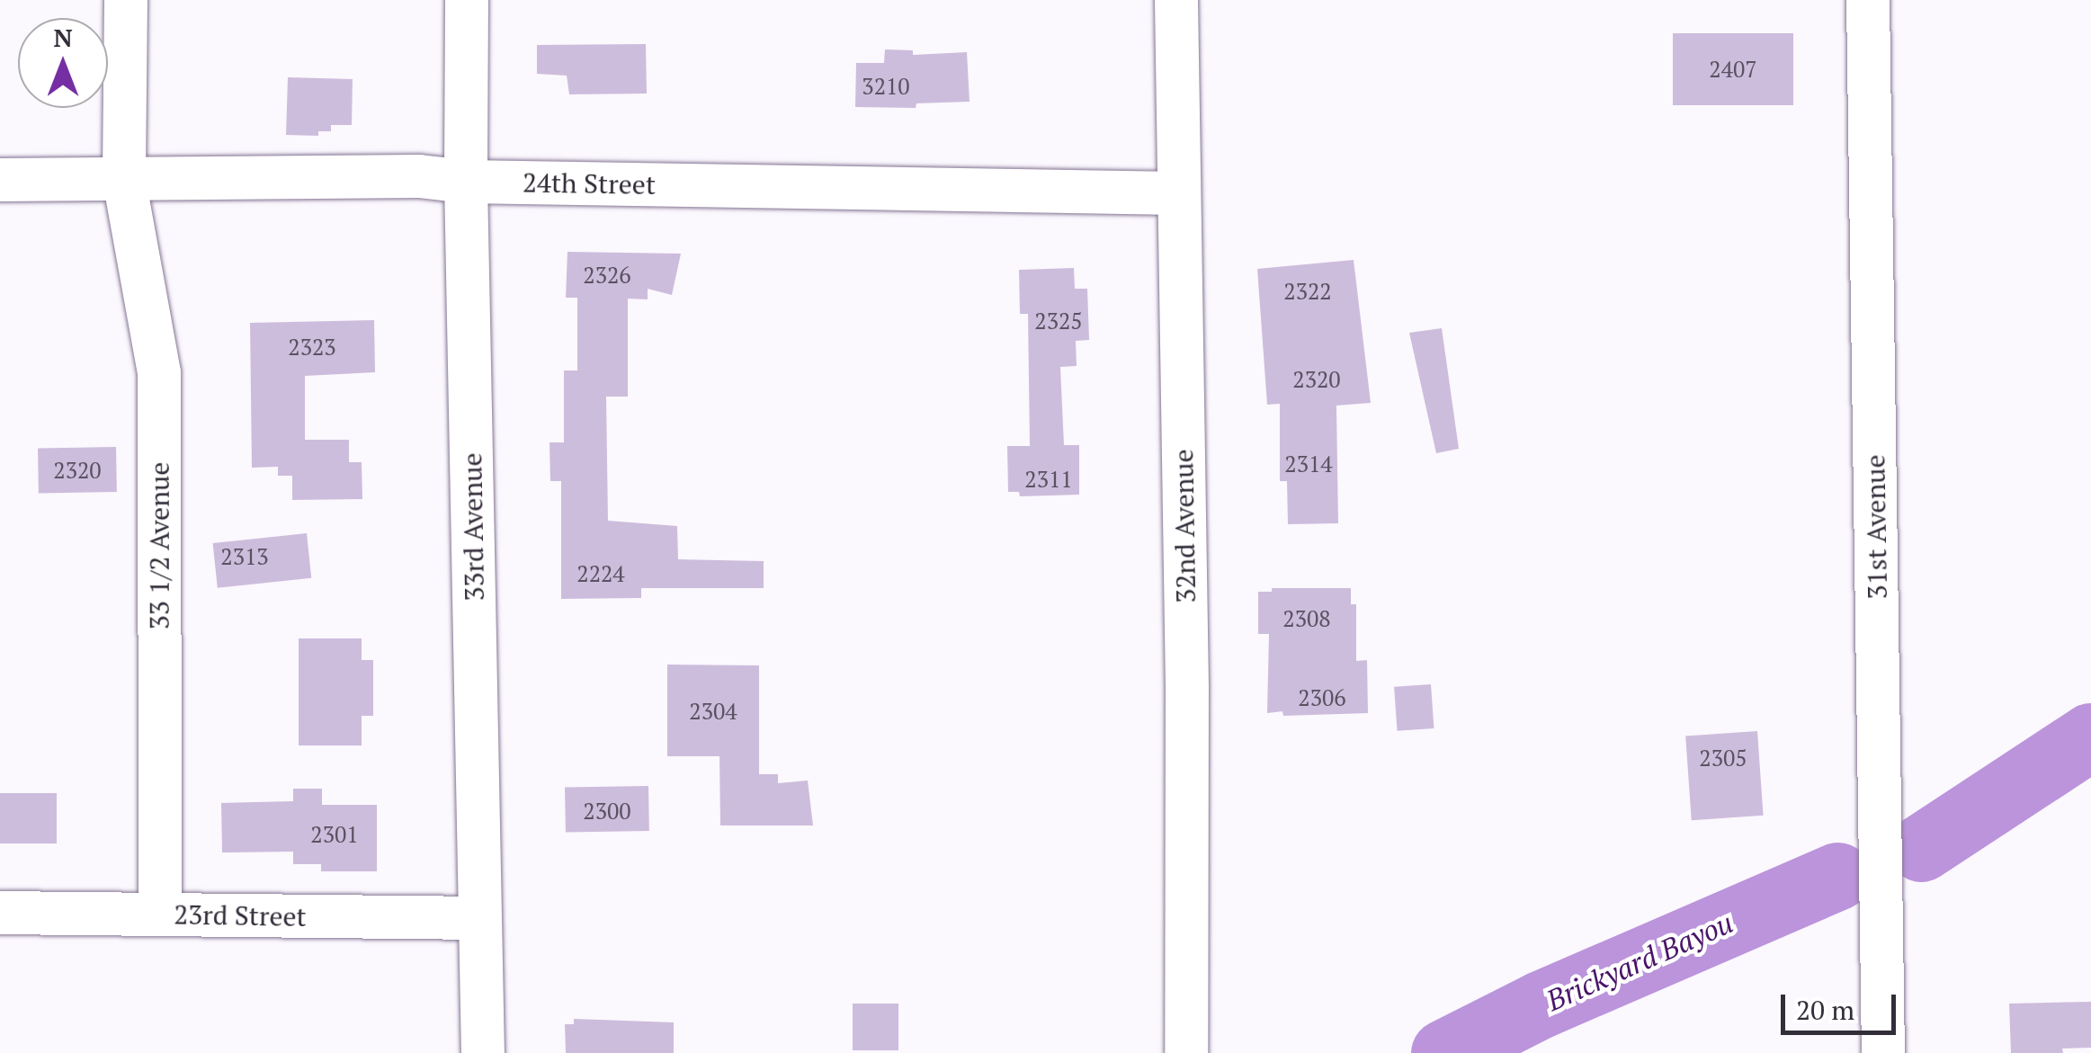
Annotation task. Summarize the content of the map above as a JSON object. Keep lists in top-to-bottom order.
{
  "streets": {
    "street": [
      "24th Street",
      "32nd Avenue",
      "33rd Avenue",
      "31st Avenue",
      "33 1/2 Avenue",
      "23rd Street"
    ]
  },
  "crossings": [
    ["24th Street", "32nd Avenue"],
    ["24th Street", "33rd Avenue"],
    ["24th Street", "33 1/2 Avenue"],
    ["33rd Avenue", "23rd Street"],
    ["33 1/2 Avenue", "23rd Street"]
  ],
  "water": ["Brickyard Bayou"],
  "house_numbers": [
    "2407",
    "3210",
    "2326",
    "2322",
    "2325",
    "2323",
    "2320",
    "2314",
    "2320",
    "2311",
    "2313",
    "2224",
    "2308",
    "2306",
    "2304",
    "2305",
    "2300",
    "2301"
  ],
  "scale_bar": "20 m",
  "north": "top"
}
